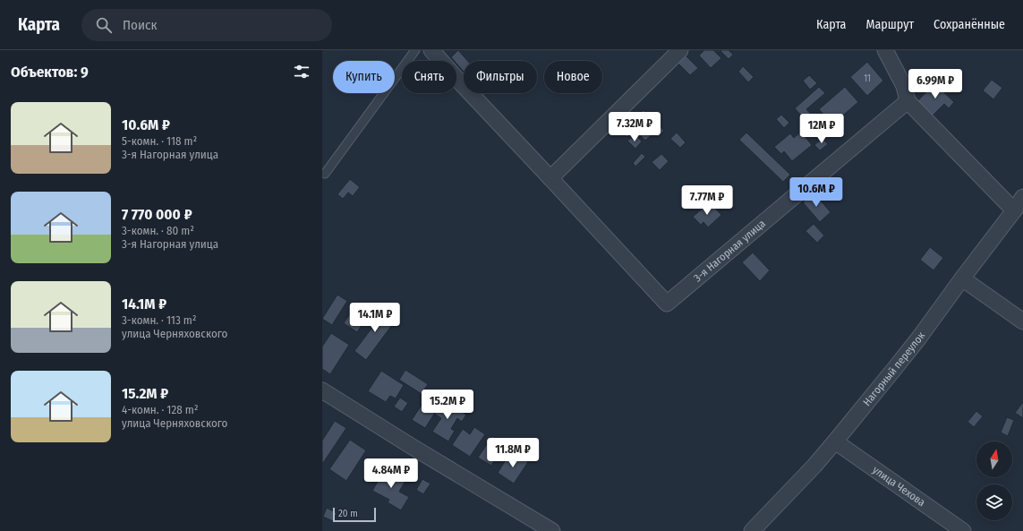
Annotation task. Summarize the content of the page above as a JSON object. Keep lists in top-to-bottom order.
{
  "streets": {
    "street": ["3-я Нагорная улица", "Нагорный переулок", "улица Чехова"]
  },
  "crossings": [
    ["Нагорный переулок", "улица Чехова"]
  ],
  "house_numbers": ["11"],
  "scale_bar": "20 m",
  "north": "top",
  "page": {
    "header": "Карта",
    "search": "Поиск",
    "nav": ["Карта", "Маршрут", "Сохранённые"],
    "heading": "Объектов: 9",
    "chip": [
      "Купить",
      "Снять",
      "Фильтры",
      "Новое"
    ],
    "price": [
      "6.99M ₽",
      "7.32M ₽",
      "12M ₽",
      "10.6M ₽",
      "7.77M ₽",
      "14.1M ₽",
      "15.2M ₽",
      "11.8M ₽",
      "4.84M ₽"
    ],
    "list": [
      {
        "name": "10.6M ₽",
        "note": "5-комн. · 118 m² · 3-я Нагорная улица"
      },
      {
        "name": "7 770 000 ₽",
        "note": "3-комн. · 80 m² · 3-я Нагорная улица"
      },
      {
        "name": "14.1M ₽",
        "note": "3-комн. · 113 m² · улица Черняховского"
      },
      {
        "name": "15.2M ₽",
        "note": "4-комн. · 128 m² · улица Черняховского"
      }
    ],
    "scale": "20 m"
  }
}
